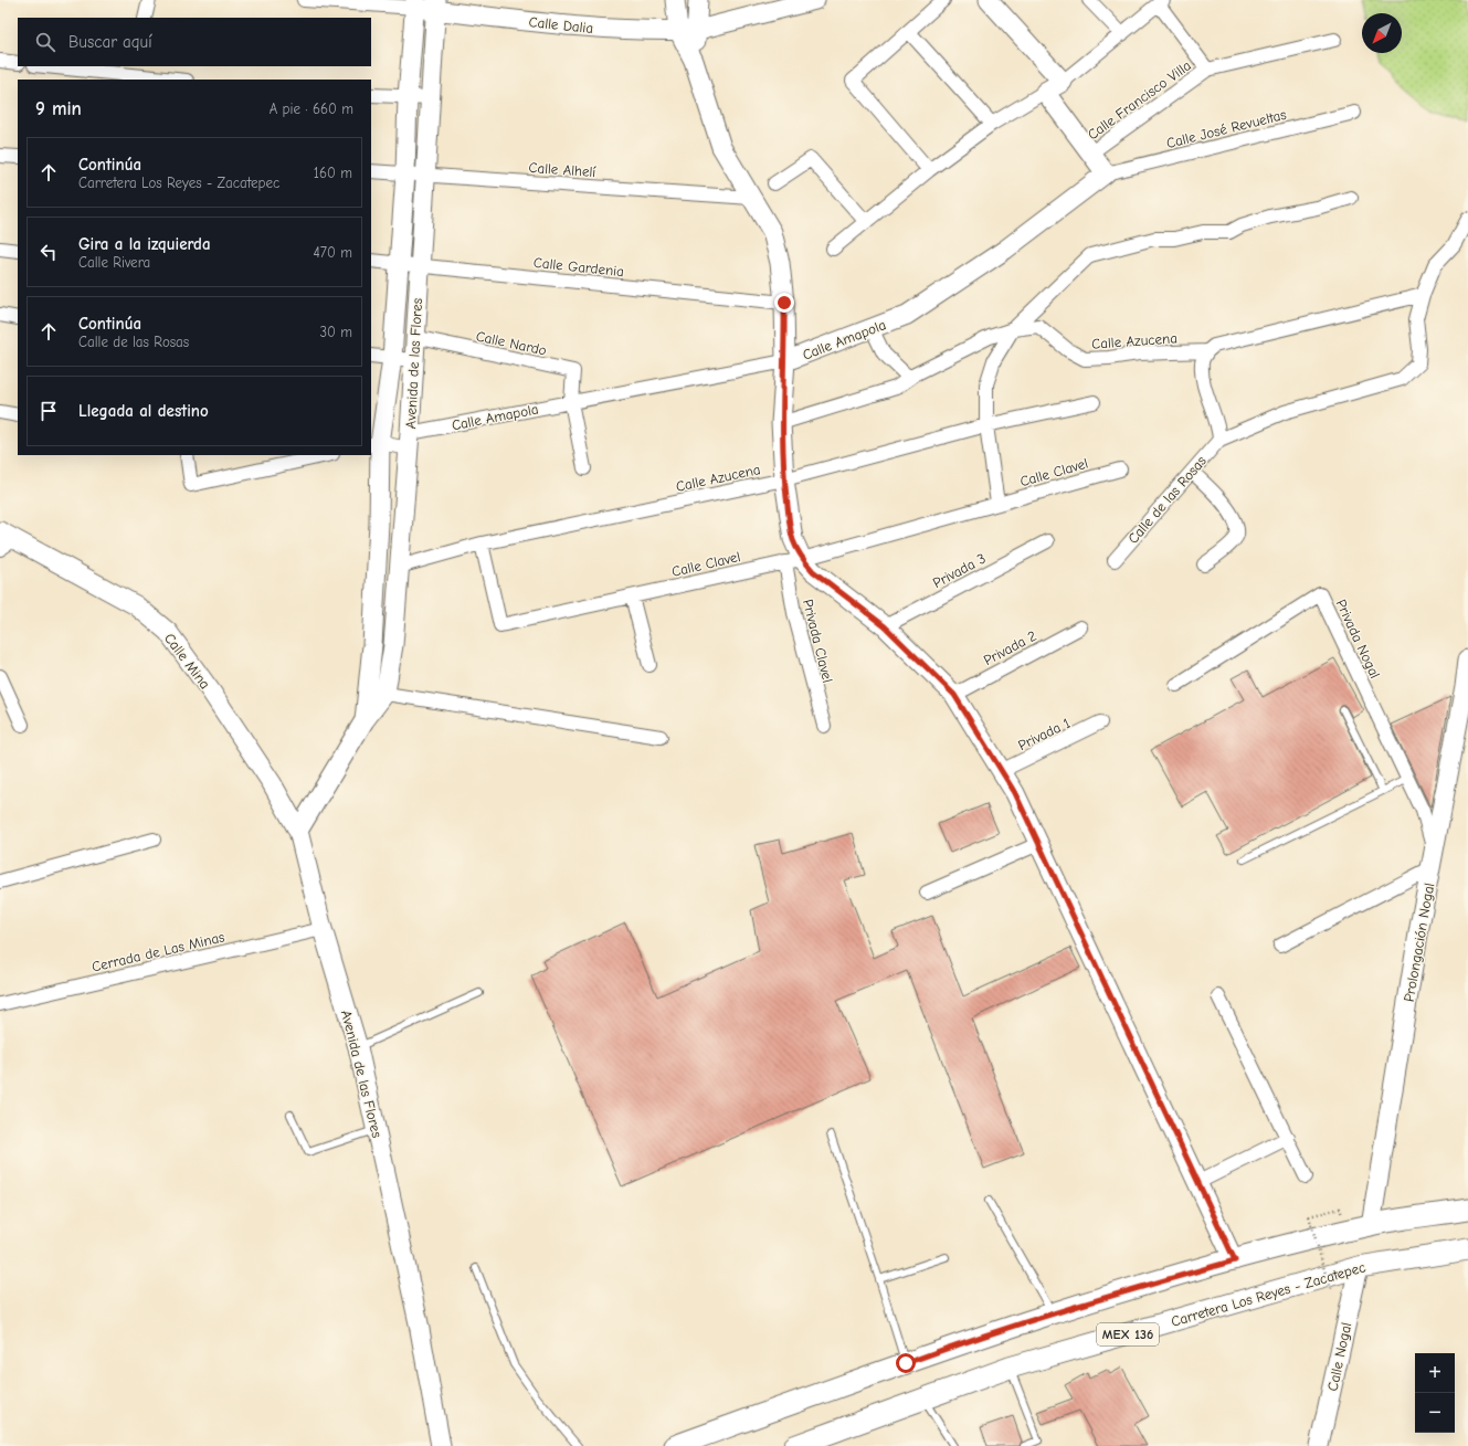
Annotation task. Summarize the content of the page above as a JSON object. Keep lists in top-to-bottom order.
{
  "streets": {
    "main road": [
      "Calle Dalia",
      "Calle Amapola",
      "Avenida de las Flores",
      "Calle Mina",
      "Prolongación Nogal",
      "Carretera Los Reyes - Zacatepec",
      "MEX 136",
      "Calle Nogal"
    ],
    "street": [
      "Calle Francisco Villa",
      "Calle José Revueltas",
      "Calle Alhelí",
      "Calle Gardenia",
      "Calle Azucena",
      "Calle Nardo",
      "Calle Clavel",
      "Calle de las Rosas",
      "Privada 3",
      "Privada Nogal",
      "Privada Clavel",
      "Privada 2",
      "Privada 1",
      "Cerrada de Las Minas"
    ]
  },
  "crossings": [
    ["Calle Dalia", "Avenida de las Flores"],
    ["Calle José Revueltas", "Calle Amapola"],
    ["Calle Alhelí", "Avenida de las Flores"],
    ["Calle Gardenia", "Avenida de las Flores"],
    ["Calle Amapola", "Calle Nardo"],
    ["Calle Amapola", "Avenida de las Flores"],
    ["Calle Azucena", "Avenida de las Flores"],
    ["Calle Azucena", "Calle Clavel"],
    ["Calle Nardo", "Avenida de las Flores"],
    ["Avenida de las Flores", "Calle Mina"],
    ["Avenida de las Flores", "Cerrada de Las Minas"],
    ["Calle Clavel", "Privada Clavel"],
    ["Privada Nogal", "Prolongación Nogal"],
    ["Carretera Los Reyes - Zacatepec", "Calle Nogal"]
  ],
  "north": "bottom left",
  "page": {
    "search": "Buscar aquí",
    "heading": ["9 min", "A pie · 660 m"],
    "list": [
      ["Continúa", "Carretera Los Reyes - Zacatepec", "160 m"],
      ["Gira a la izquierda", "Calle Rivera", "470 m"],
      ["Continúa", "Calle de las Rosas", "30 m"],
      "Llegada al destino"
    ],
    "map_buttons": ["+", "−"]
  }
}
